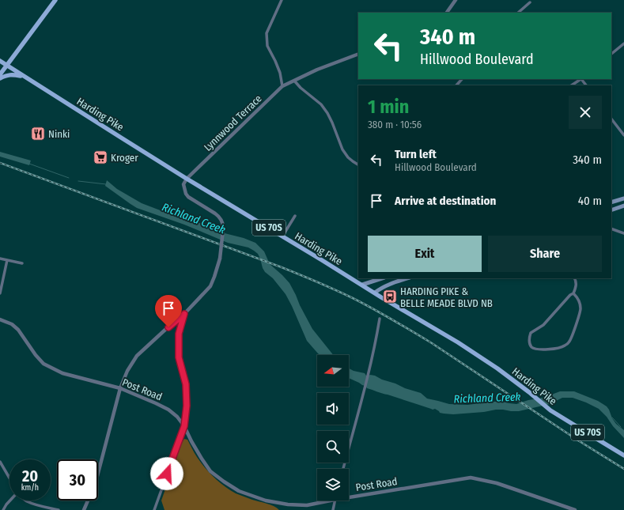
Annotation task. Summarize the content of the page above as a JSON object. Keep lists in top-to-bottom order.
{
  "streets": {
    "main road": ["Harding Pike", "US 70S"],
    "street": ["Lynnwood Terrace", "Post Road"]
  },
  "crossings": [
    ["Harding Pike", "Lynnwood Terrace"]
  ],
  "water": ["Richland Creek"],
  "places": {
    "restaurant": ["Ninki"],
    "supermarket": ["Kroger"],
    "bus stop": ["HARDING PIKE & BELLE MEADE BLVD NB"]
  },
  "north": "left",
  "page": {
    "turn": ["340 m", "Hillwood Boulevard"],
    "heading": ["1 min", "380 m · 10:56"],
    "list": [
      {
        "name": "Turn left",
        "note": "Hillwood Boulevard",
        "value": "340 m"
      },
      {
        "name": "Arrive at destination",
        "value": "40 m"
      }
    ],
    "buttons": ["Exit", "Share"],
    "speed": "20 km/h",
    "limit": "30"
  }
}
